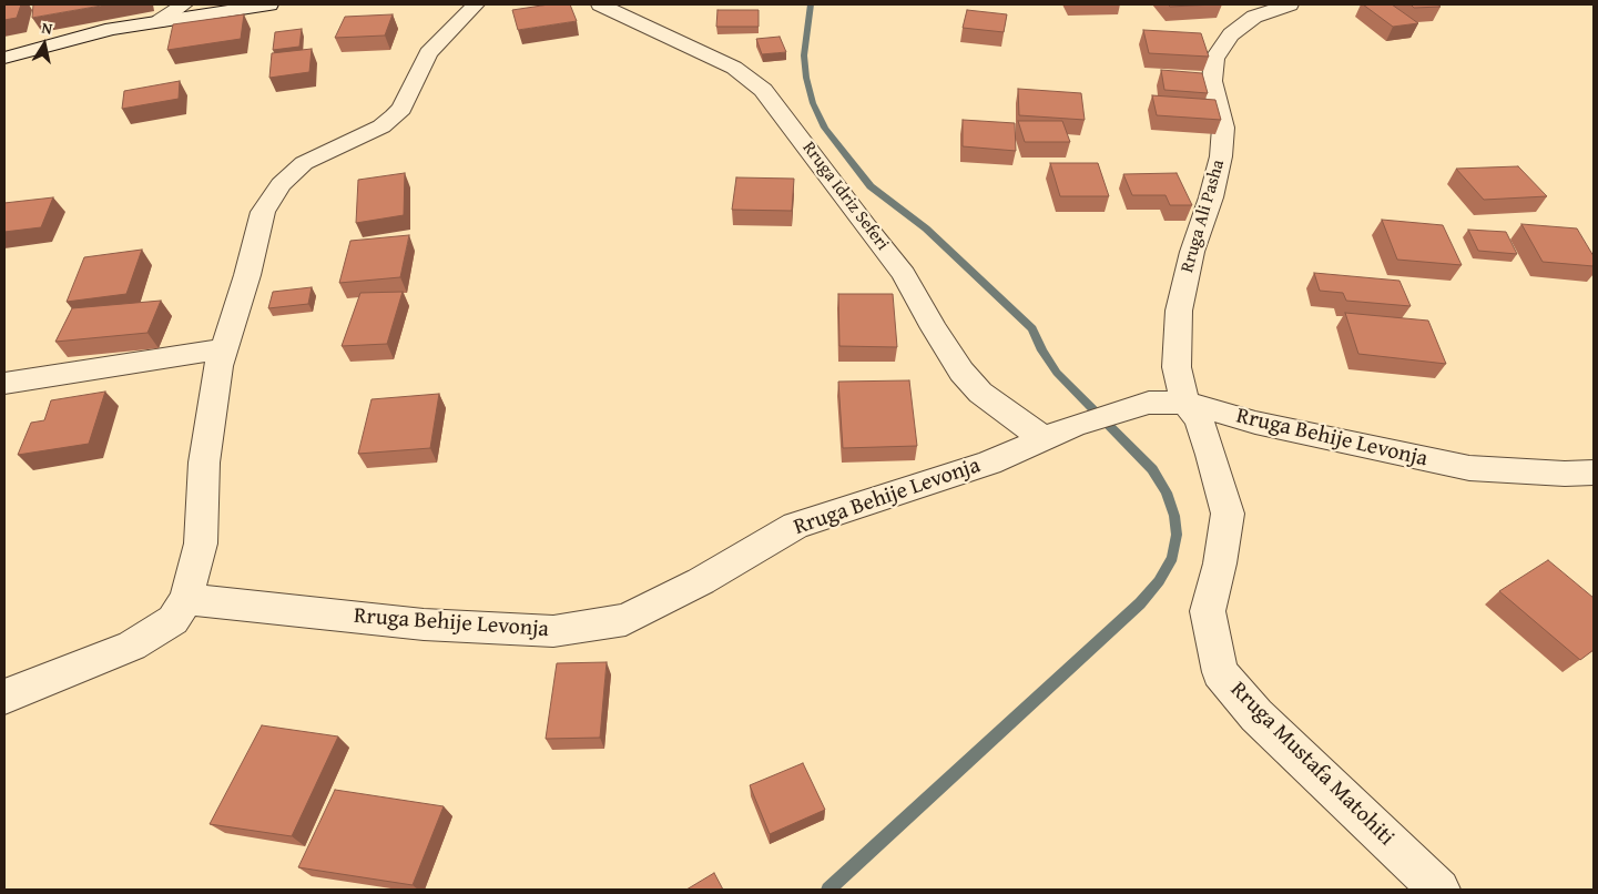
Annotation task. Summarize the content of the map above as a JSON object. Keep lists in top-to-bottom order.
{
  "streets": {
    "street": [
      "Rruga Idriz Seferi",
      "Rruga Ali Pasha",
      "Rruga Behije Levonja",
      "Rruga Mustafa Matohiti"
    ]
  },
  "crossings": [
    ["Rruga Idriz Seferi", "Rruga Behije Levonja"],
    ["Rruga Ali Pasha", "Rruga Behije Levonja"],
    ["Rruga Ali Pasha", "Rruga Mustafa Matohiti"],
    ["Rruga Behije Levonja", "Rruga Mustafa Matohiti"]
  ],
  "north": "top"
}
